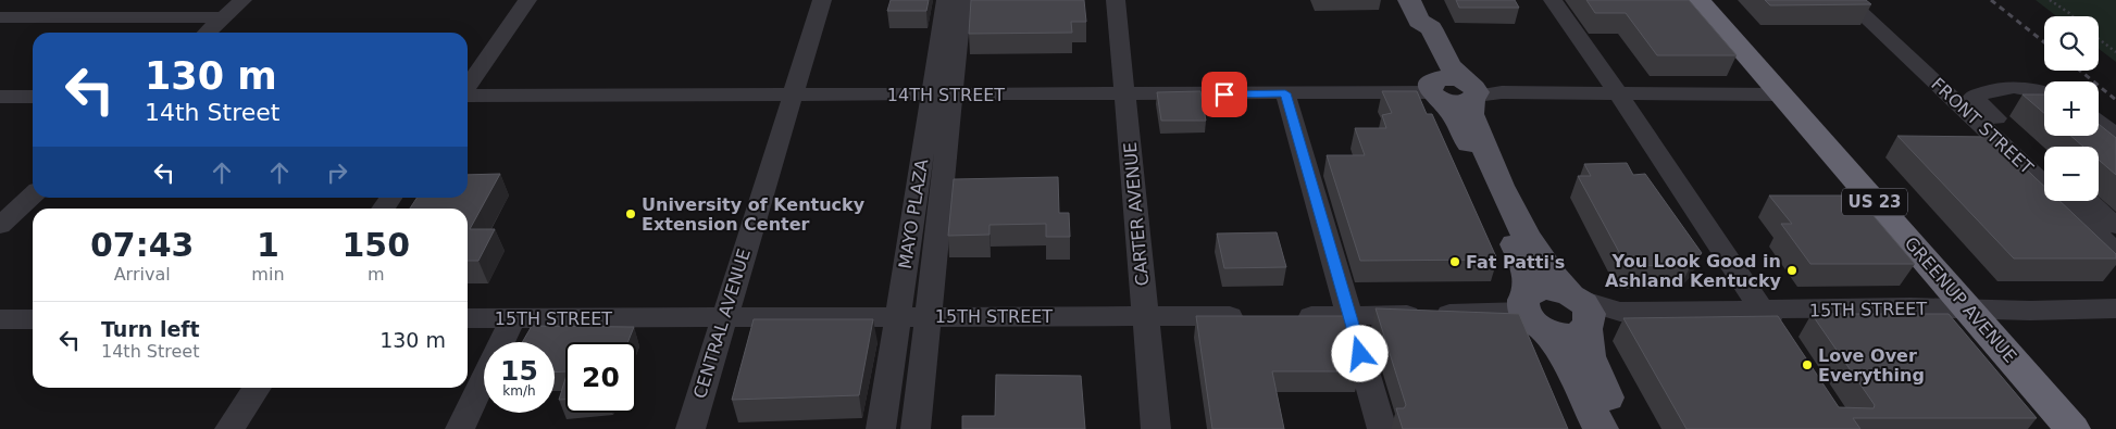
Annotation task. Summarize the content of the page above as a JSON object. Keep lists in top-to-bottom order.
{
  "streets": {
    "highway": ["US 23", "GREENUP AVENUE"],
    "street": [
      "14TH STREET",
      "FRONT STREET",
      "MAYO PLAZA",
      "CARTER AVENUE",
      "15TH STREET",
      "CENTRAL AVENUE"
    ]
  },
  "crossings": [
    ["14TH STREET", "MAYO PLAZA"],
    ["14TH STREET", "CARTER AVENUE"],
    ["14TH STREET", "CENTRAL AVENUE"],
    ["MAYO PLAZA", "15TH STREET"],
    ["CARTER AVENUE", "15TH STREET"],
    ["GREENUP AVENUE", "15TH STREET"],
    ["15TH STREET", "CENTRAL AVENUE"]
  ],
  "places": [
    "University of Kentucky Extension Center",
    "Fat Patti's",
    "You Look Good in Ashland Kentucky",
    "Love Over Everything"
  ],
  "page": {
    "map_buttons": ["+", "−"],
    "turn": ["130 m", "14th Street"],
    "eta": [
      "07:43",
      "Arrival",
      "1",
      "min",
      "150",
      "m"
    ],
    "list": [
      {
        "name": "Turn left",
        "note": "14th Street",
        "value": "130 m"
      }
    ],
    "speed": "15 km/h",
    "limit": "20"
  }
}
